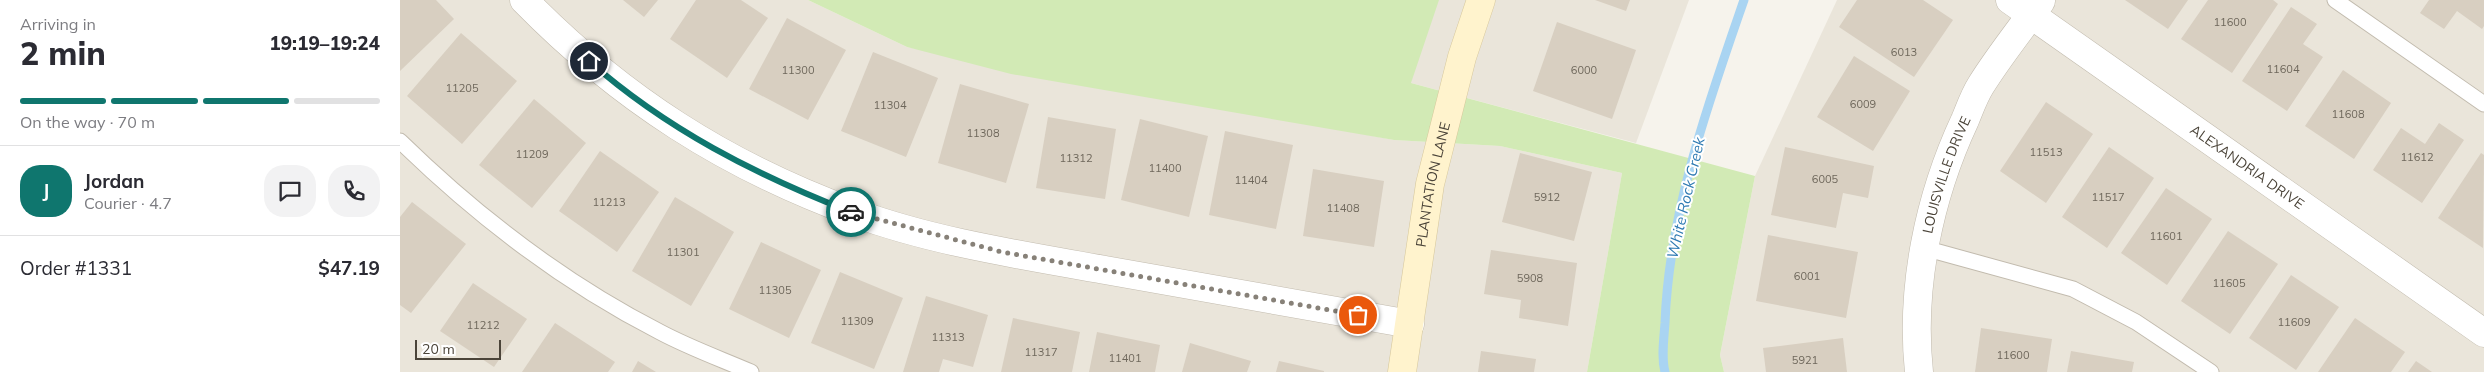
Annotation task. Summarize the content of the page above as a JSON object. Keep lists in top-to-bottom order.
{
  "streets": {
    "street": ["ALEXANDRIA DRIVE", "LOUISVILLE DRIVE", "PLANTATION LANE"]
  },
  "crossings": [
    ["ALEXANDRIA DRIVE", "LOUISVILLE DRIVE"]
  ],
  "water": ["White Rock Creek"],
  "house_numbers": [
    "11600",
    "6013",
    "11604",
    "11300",
    "6000",
    "11205",
    "6009",
    "11304",
    "11608",
    "11308",
    "11513",
    "11209",
    "11612",
    "11312",
    "11400",
    "6005",
    "11404",
    "5912",
    "11517",
    "11213",
    "11408",
    "11601",
    "11301",
    "6001",
    "5908",
    "11605",
    "11305",
    "11309",
    "11609",
    "11212",
    "11313",
    "11317",
    "11600",
    "11401",
    "5921"
  ],
  "scale_bar": "20 m",
  "page": {
    "heading": ["2 min", "Arriving in", "19:19–19:24"],
    "panel": [
      "Jordan",
      "Courier · 4.7",
      "Order #1331",
      "$47.19"
    ],
    "bar": "On the way · 70 m",
    "round": "J",
    "scale": "20 m"
  }
}
